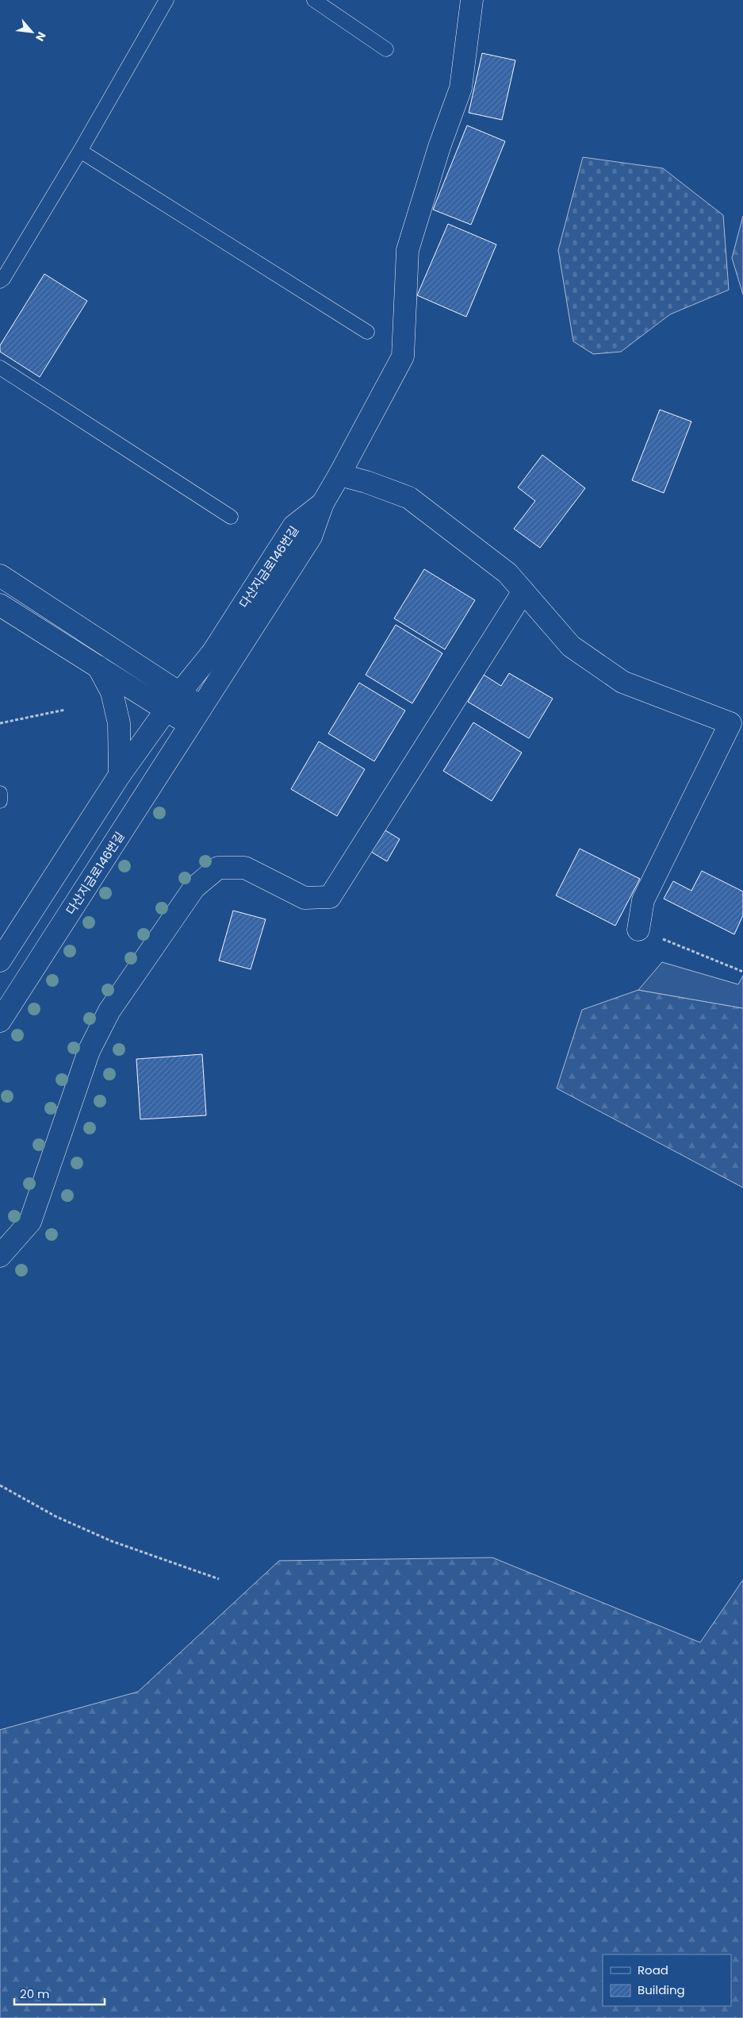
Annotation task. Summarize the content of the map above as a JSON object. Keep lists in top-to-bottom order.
{
  "streets": {
    "street": ["다산지금로146번길"]
  },
  "legend": ["Road", "Building"],
  "scale_bar": "20 m",
  "north": "bottom right"
}
